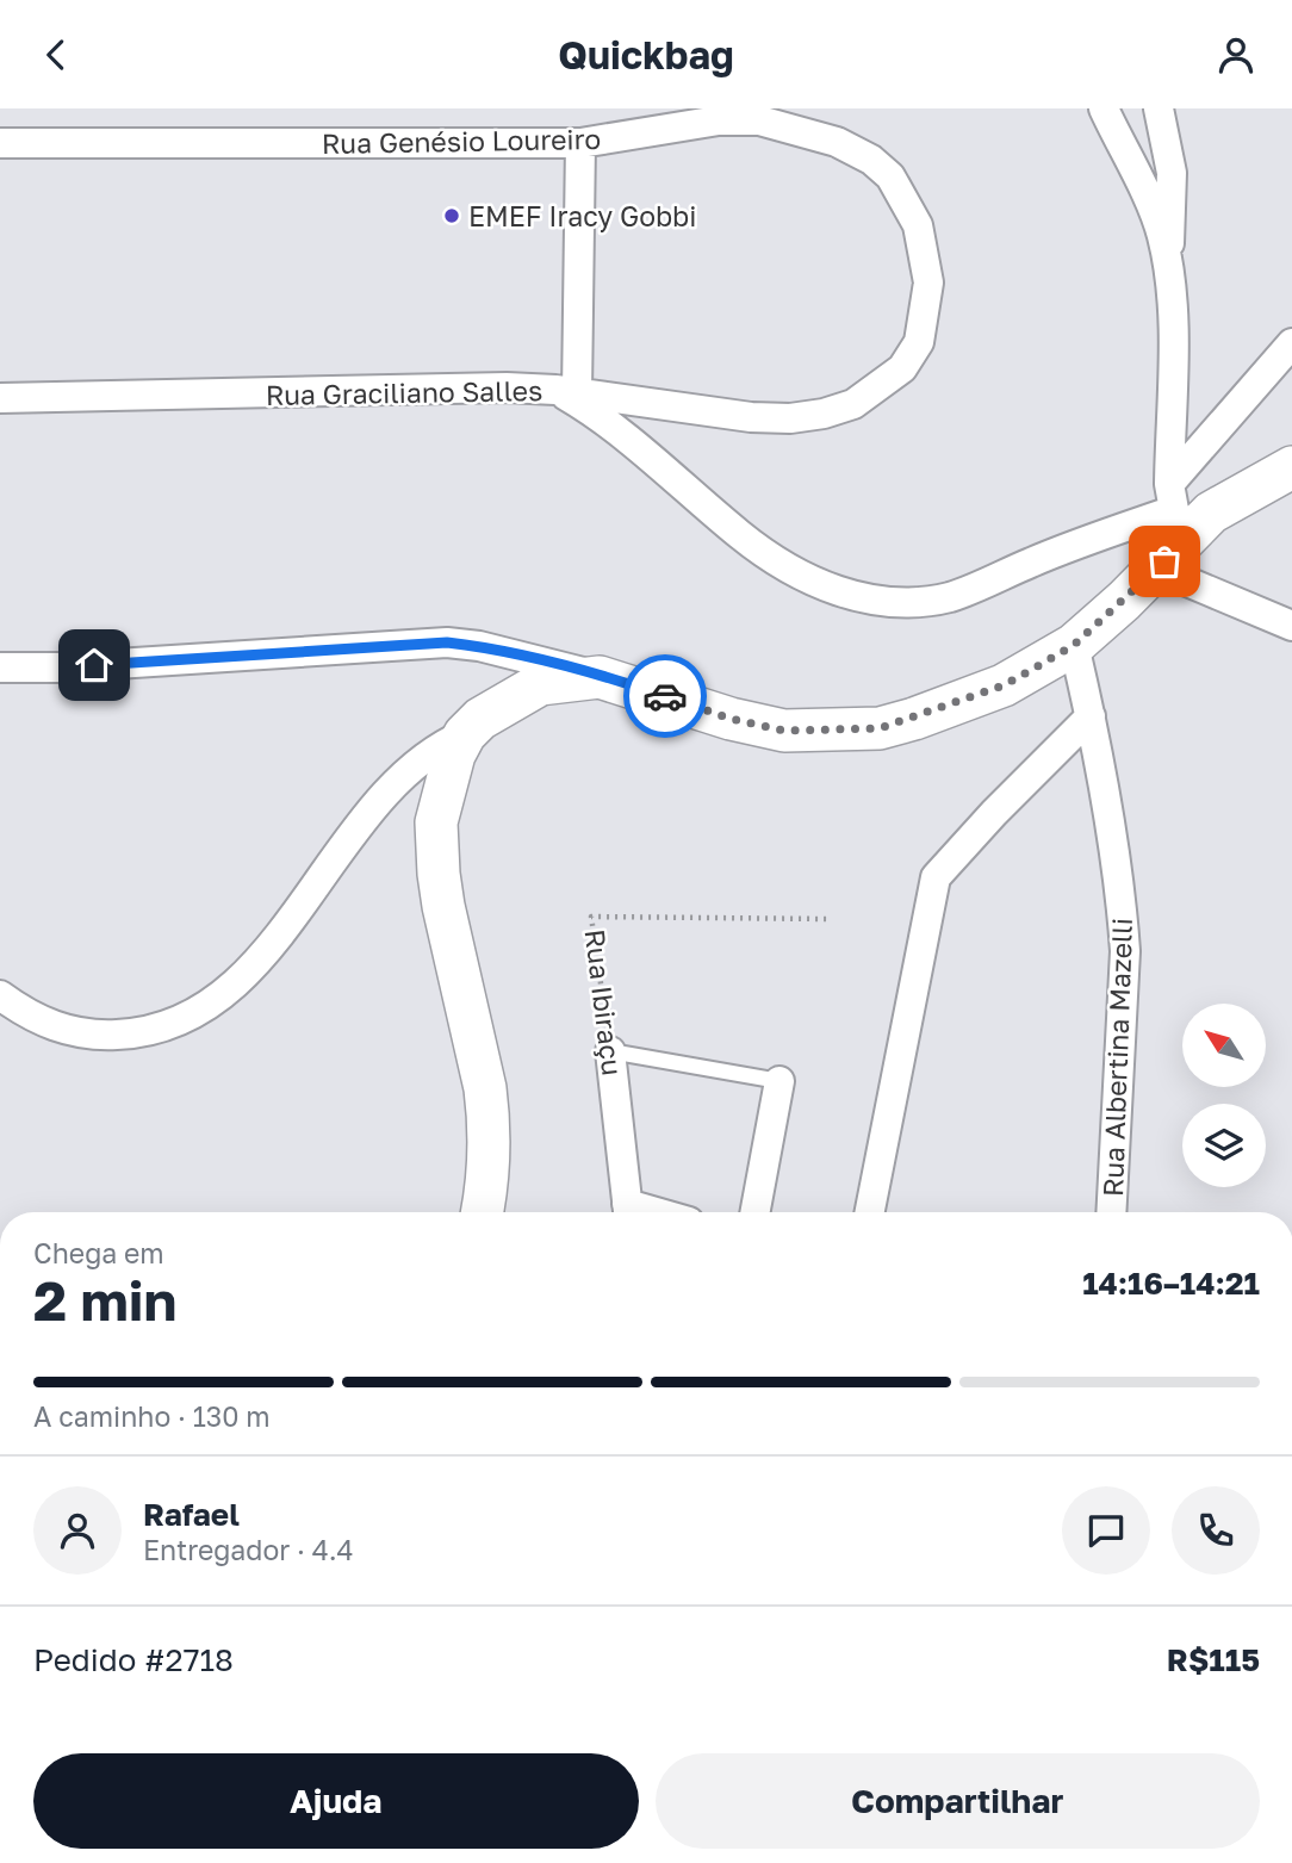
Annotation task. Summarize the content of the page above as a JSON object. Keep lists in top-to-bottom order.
{
  "streets": {
    "street": [
      "Rua Genésio Loureiro",
      "Rua Graciliano Salles",
      "Rua Ibiraçu",
      "Rua Albertina Mazelli"
    ]
  },
  "crossings": [
    ["Rua Genésio Loureiro", "Rua Graciliano Salles"]
  ],
  "places": ["EMEF Iracy Gobbi"],
  "north": "top left",
  "page": {
    "header": "Quickbag",
    "heading": ["2 min", "Chega em", "14:16–14:21"],
    "panel": [
      "Rafael",
      "Entregador · 4.4",
      "Pedido #2718",
      "R$115"
    ],
    "bar": "A caminho · 130 m",
    "buttons": ["Ajuda", "Compartilhar"]
  }
}
